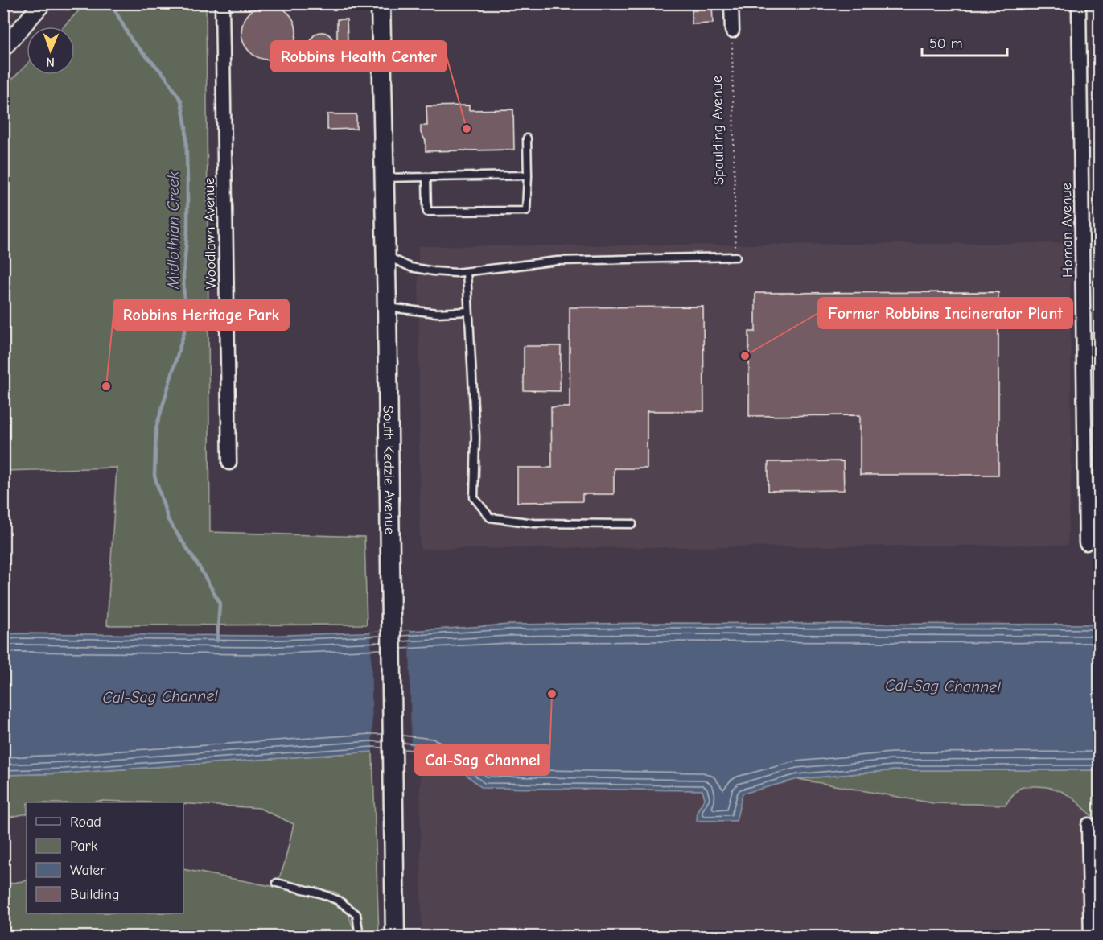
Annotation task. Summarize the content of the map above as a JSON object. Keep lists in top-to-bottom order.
{
  "streets": {
    "main road": ["South Kedzie Avenue"],
    "street": ["Homan Avenue", "Woodlawn Avenue"],
    "path": ["Spaulding Avenue"]
  },
  "water": ["Midlothian Creek", "Cal-Sag Channel"],
  "places": [
    "Robbins Health Center",
    "Former Robbins Incinerator Plant",
    "Robbins Heritage Park",
    "Cal-Sag Channel"
  ],
  "legend": [
    "Road",
    "Park",
    "Water",
    "Building"
  ],
  "scale_bar": "50 m",
  "north": "bottom"
}
